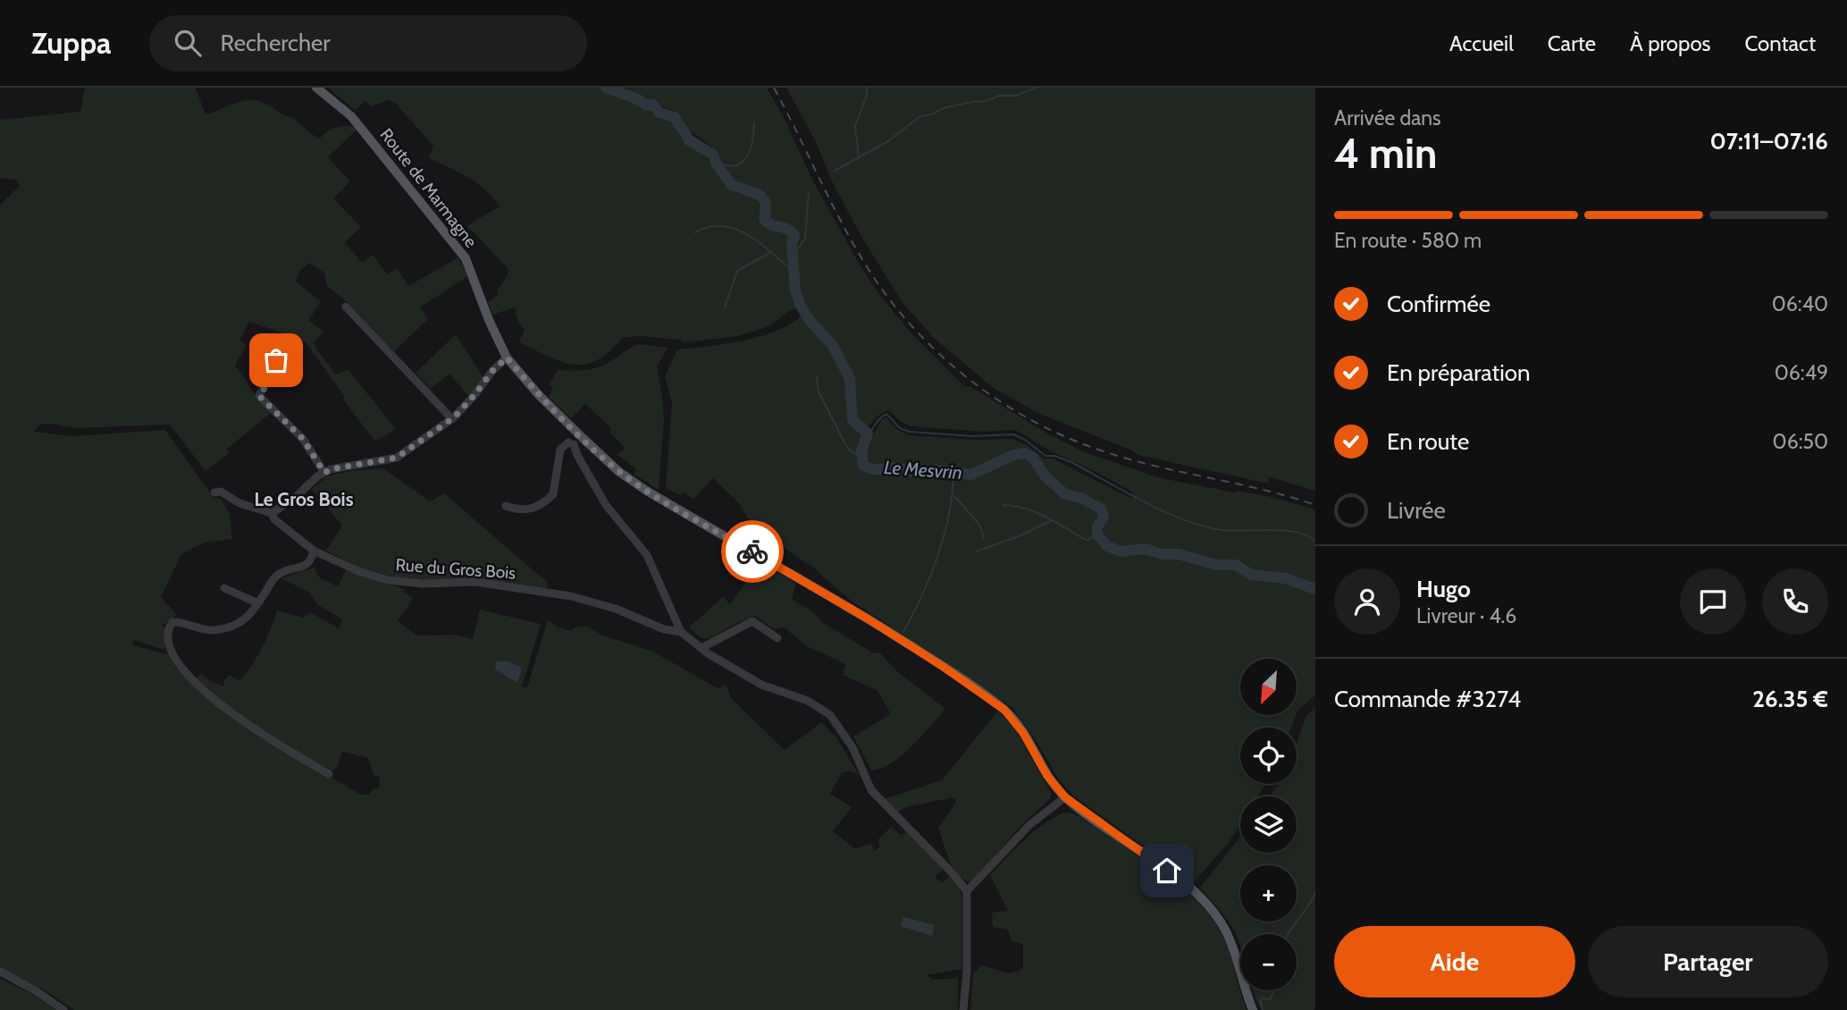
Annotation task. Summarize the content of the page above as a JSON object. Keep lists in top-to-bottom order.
{
  "streets": {
    "main road": ["Route de Marmagne"],
    "street": ["Rue du Gros Bois"]
  },
  "districts": ["Le Gros Bois"],
  "water": ["Le Mesvrin"],
  "north": "bottom left",
  "page": {
    "header": "Zuppa",
    "search": "Rechercher",
    "nav": [
      "Accueil",
      "Carte",
      "À propos",
      "Contact"
    ],
    "heading": ["4 min", "Arrivée dans", "07:11–07:16"],
    "panel": [
      "Hugo",
      "Livreur · 4.6",
      "Commande #3274",
      "26.35 €"
    ],
    "bar": "En route · 580 m",
    "list": [
      ["Confirmée", "06:40"],
      ["En préparation", "06:49"],
      ["En route", "06:50"],
      "Livrée"
    ],
    "map_buttons": ["+", "−"],
    "buttons": ["Aide", "Partager"]
  }
}
